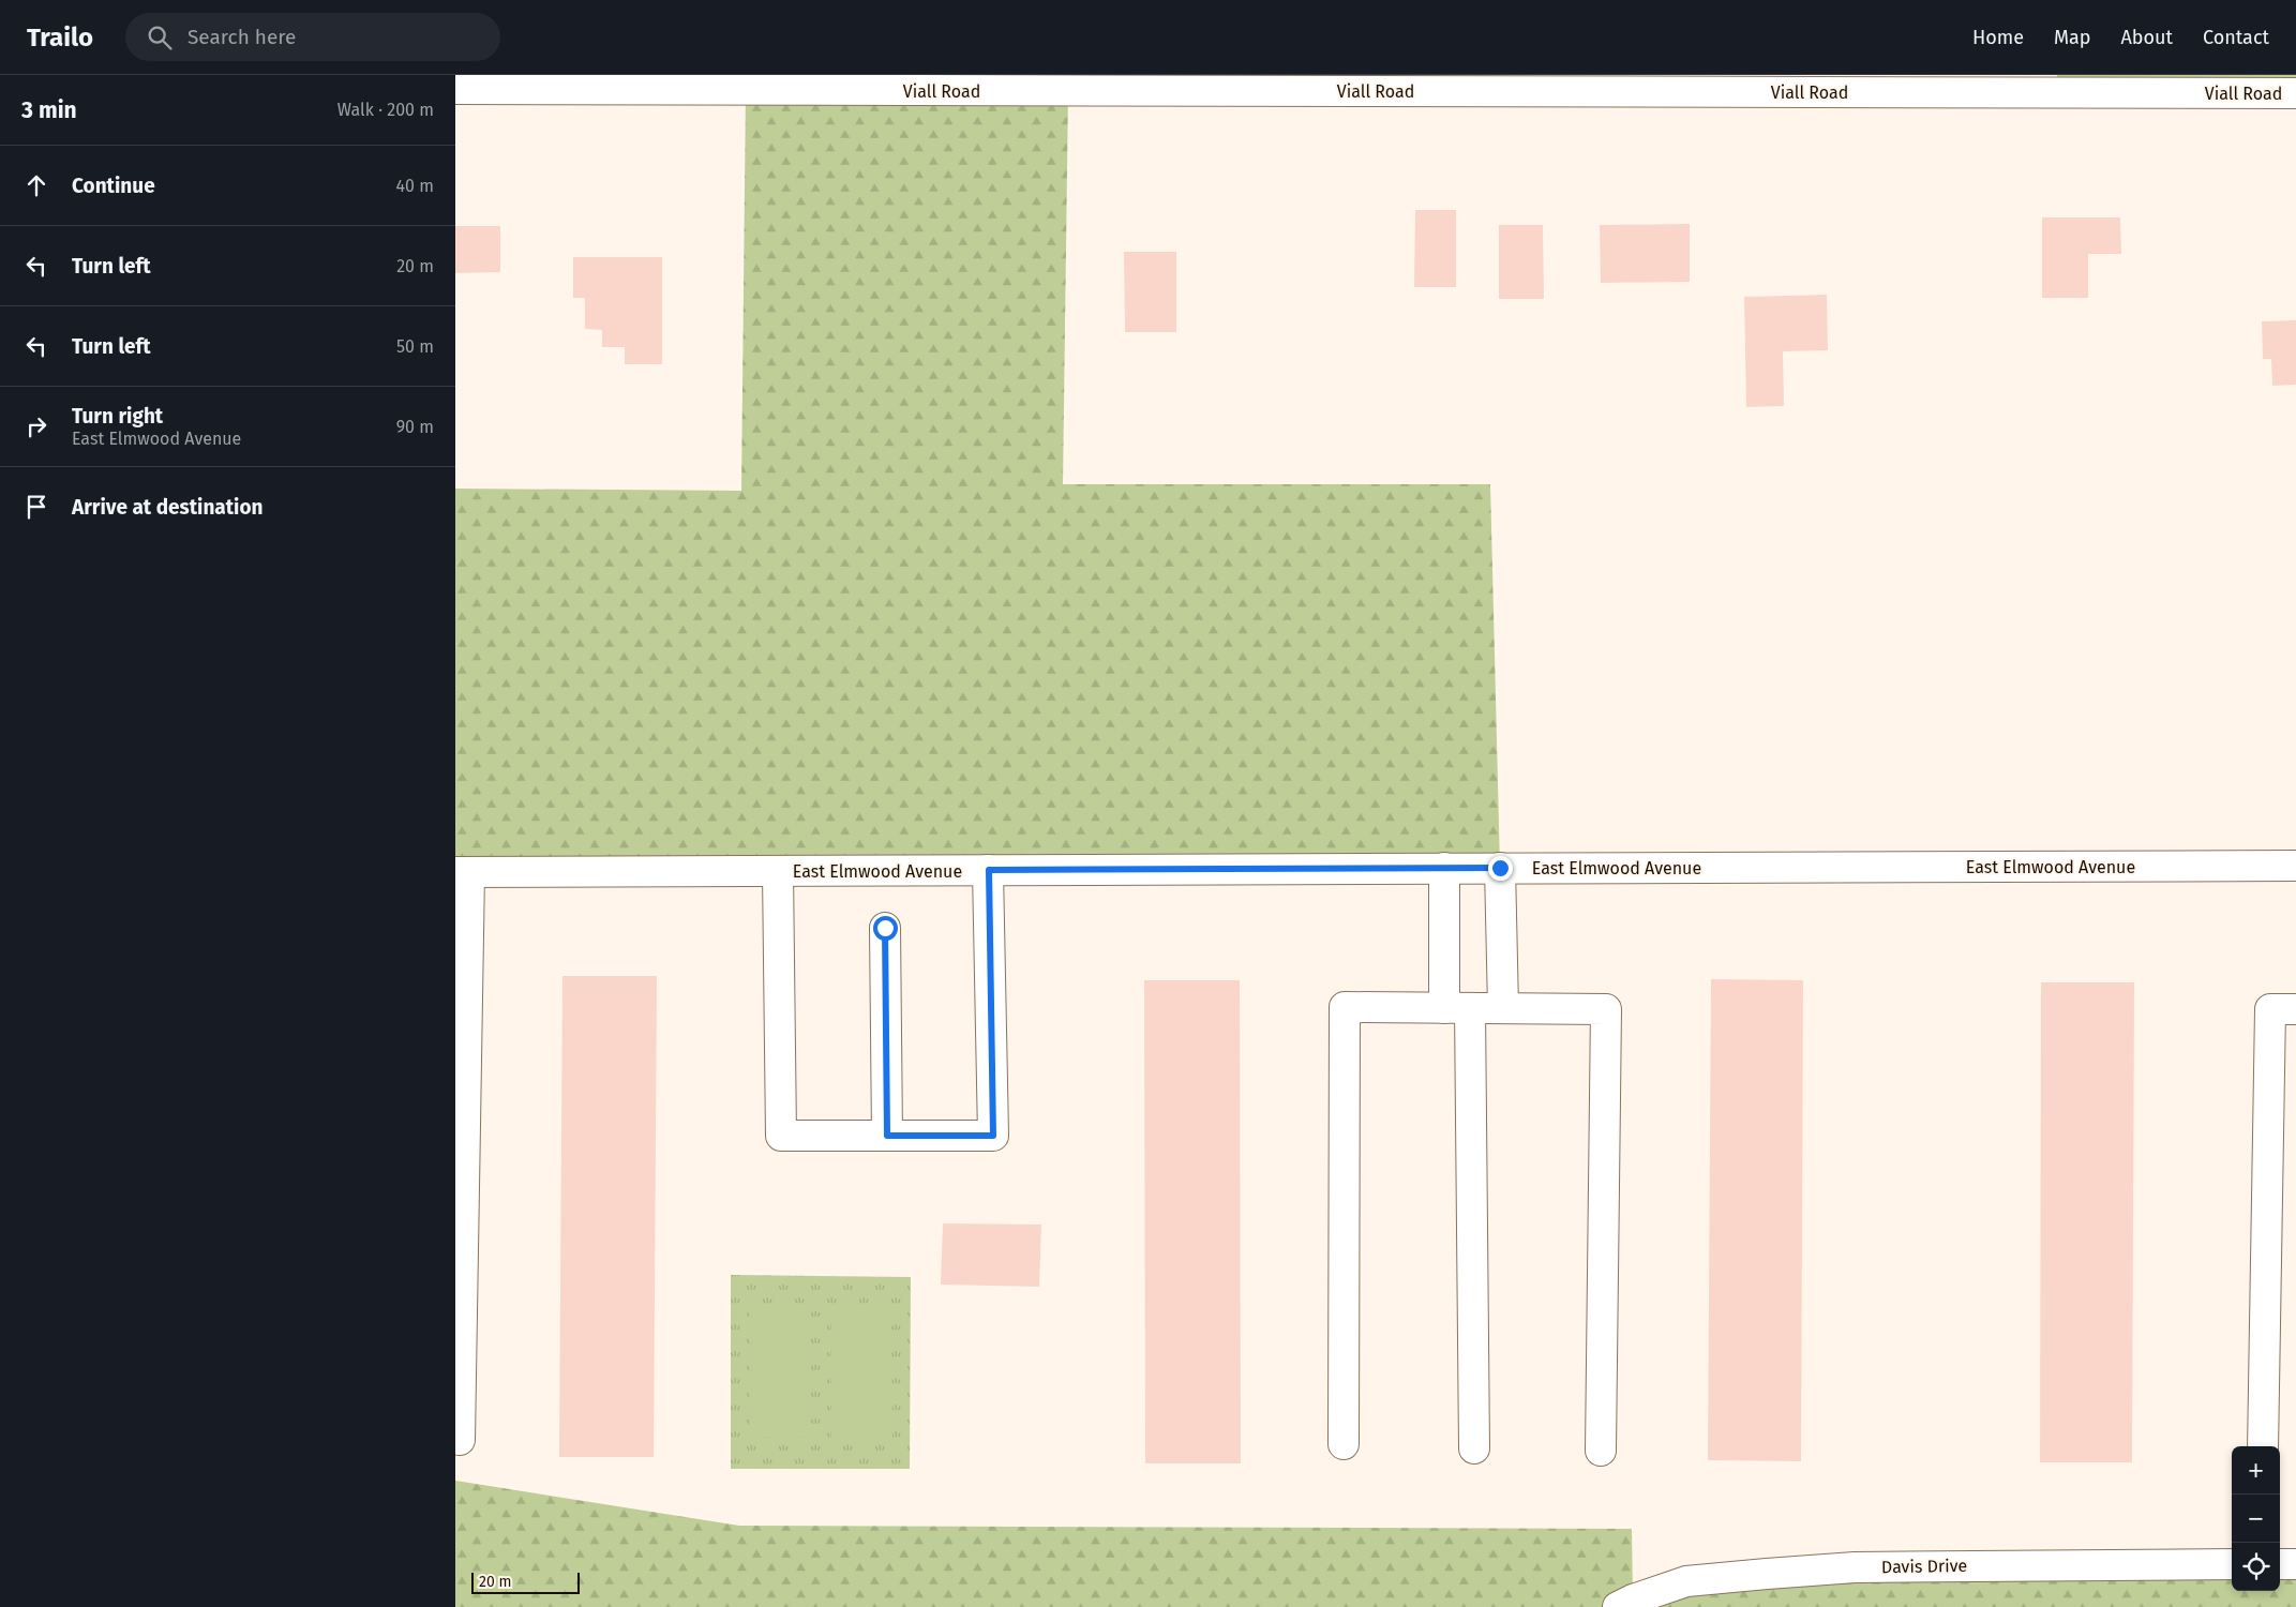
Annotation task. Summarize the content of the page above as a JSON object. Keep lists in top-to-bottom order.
{
  "streets": {
    "street": ["Viall Road", "East Elmwood Avenue", "Davis Drive"]
  },
  "scale_bar": "20 m",
  "page": {
    "header": "Trailo",
    "search": "Search here",
    "nav": [
      "Home",
      "Map",
      "About",
      "Contact"
    ],
    "heading": ["3 min", "Walk · 200 m"],
    "list": [
      ["Continue", "40 m"],
      ["Turn left", "20 m"],
      ["Turn left", "50 m"],
      ["Turn right", "East Elmwood Avenue", "90 m"],
      "Arrive at destination"
    ],
    "map_buttons": ["+", "−"],
    "scale": "20 m"
  }
}
